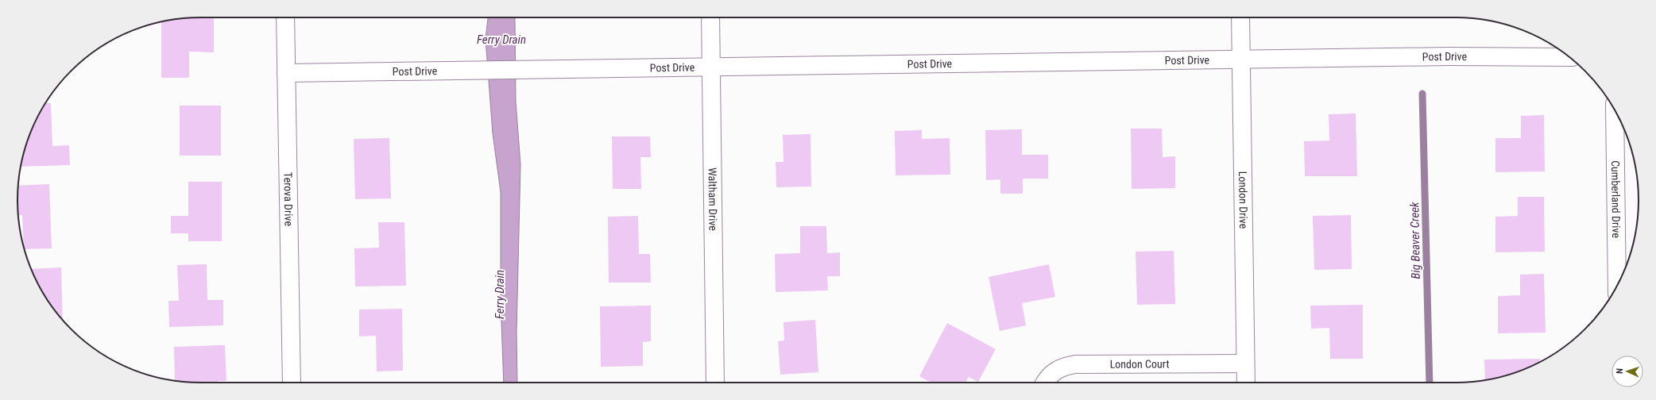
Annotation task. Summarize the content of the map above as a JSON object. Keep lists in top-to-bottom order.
{
  "streets": {
    "street": [
      "Post Drive",
      "Terova Drive",
      "Waltham Drive",
      "Cumberland Drive",
      "London Drive",
      "London Court"
    ]
  },
  "crossings": [
    ["Post Drive", "Terova Drive"],
    ["Post Drive", "Waltham Drive"],
    ["Post Drive", "London Drive"],
    ["London Drive", "London Court"]
  ],
  "water": ["Ferry Drain", "Big Beaver Creek"],
  "north": "left"
}
